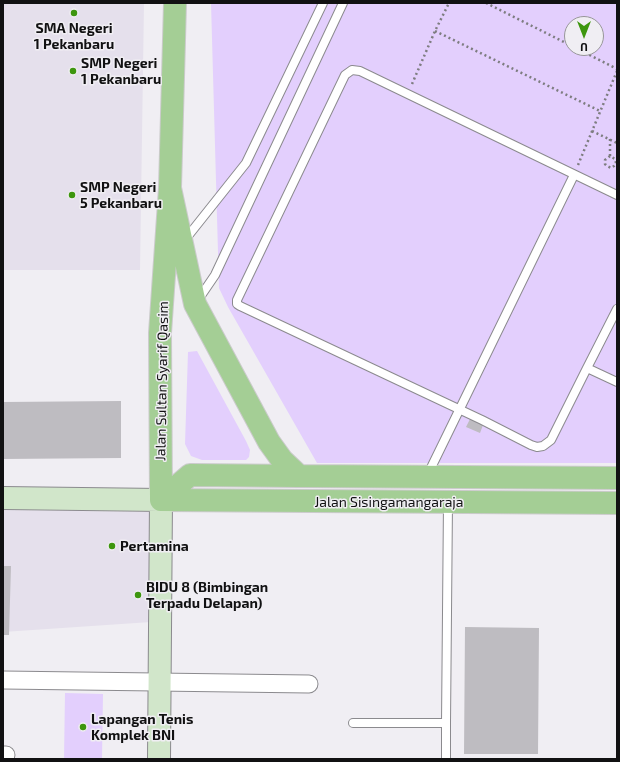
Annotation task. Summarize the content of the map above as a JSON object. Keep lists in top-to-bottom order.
{
  "streets": {
    "main road": ["Jalan Sultan Syarif Qasim", "Jalan Sisingamangaraja"]
  },
  "crossings": [
    ["Jalan Sultan Syarif Qasim", "Jalan Sisingamangaraja"]
  ],
  "places": [
    "SMA Negeri 1 Pekanbaru",
    "SMP Negeri 1 Pekanbaru",
    "SMP Negeri 5 Pekanbaru",
    "Pertamina",
    "BIDU 8 (Bimbingan Terpadu Delapan)",
    "Lapangan Tenis Komplek BNI"
  ],
  "north": "bottom"
}
